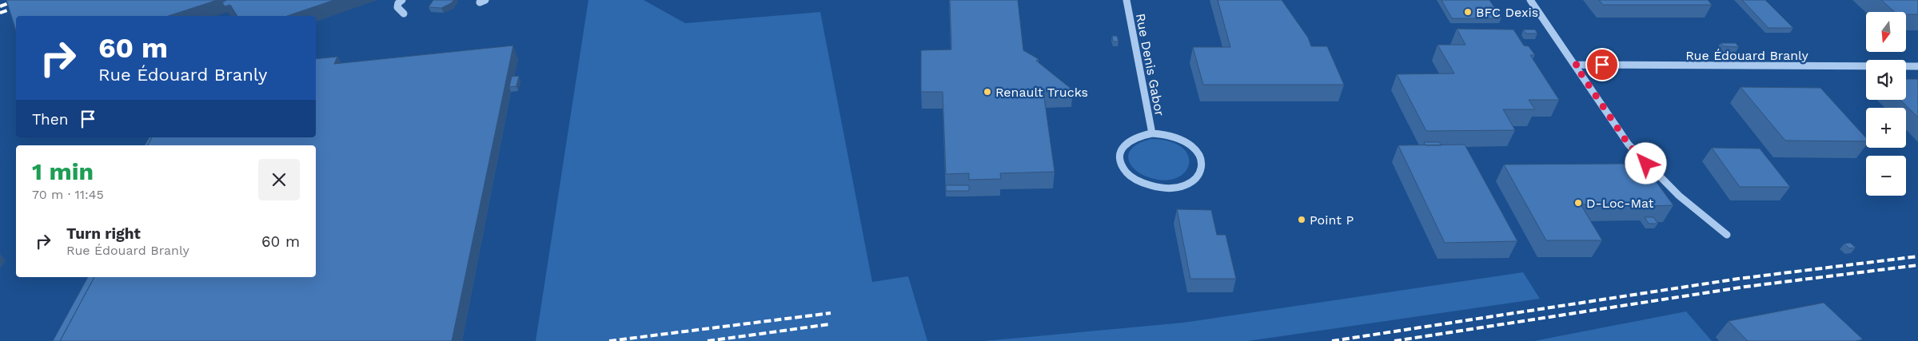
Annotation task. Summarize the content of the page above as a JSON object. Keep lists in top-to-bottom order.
{
  "streets": {
    "street": ["Rue Édouard Branly", "Rue Denis Gabor"]
  },
  "places": [
    "BFC Dexis",
    "Renault Trucks",
    "D-Loc-Mat",
    "Point P"
  ],
  "north": "bottom",
  "page": {
    "map_buttons": ["+", "−"],
    "turn": ["60 m", "Rue Édouard Branly"],
    "then": "Then",
    "heading": ["1 min", "70 m · 11:45"],
    "list": [
      {
        "name": "Turn right",
        "note": "Rue Édouard Branly",
        "value": "60 m"
      }
    ]
  }
}
